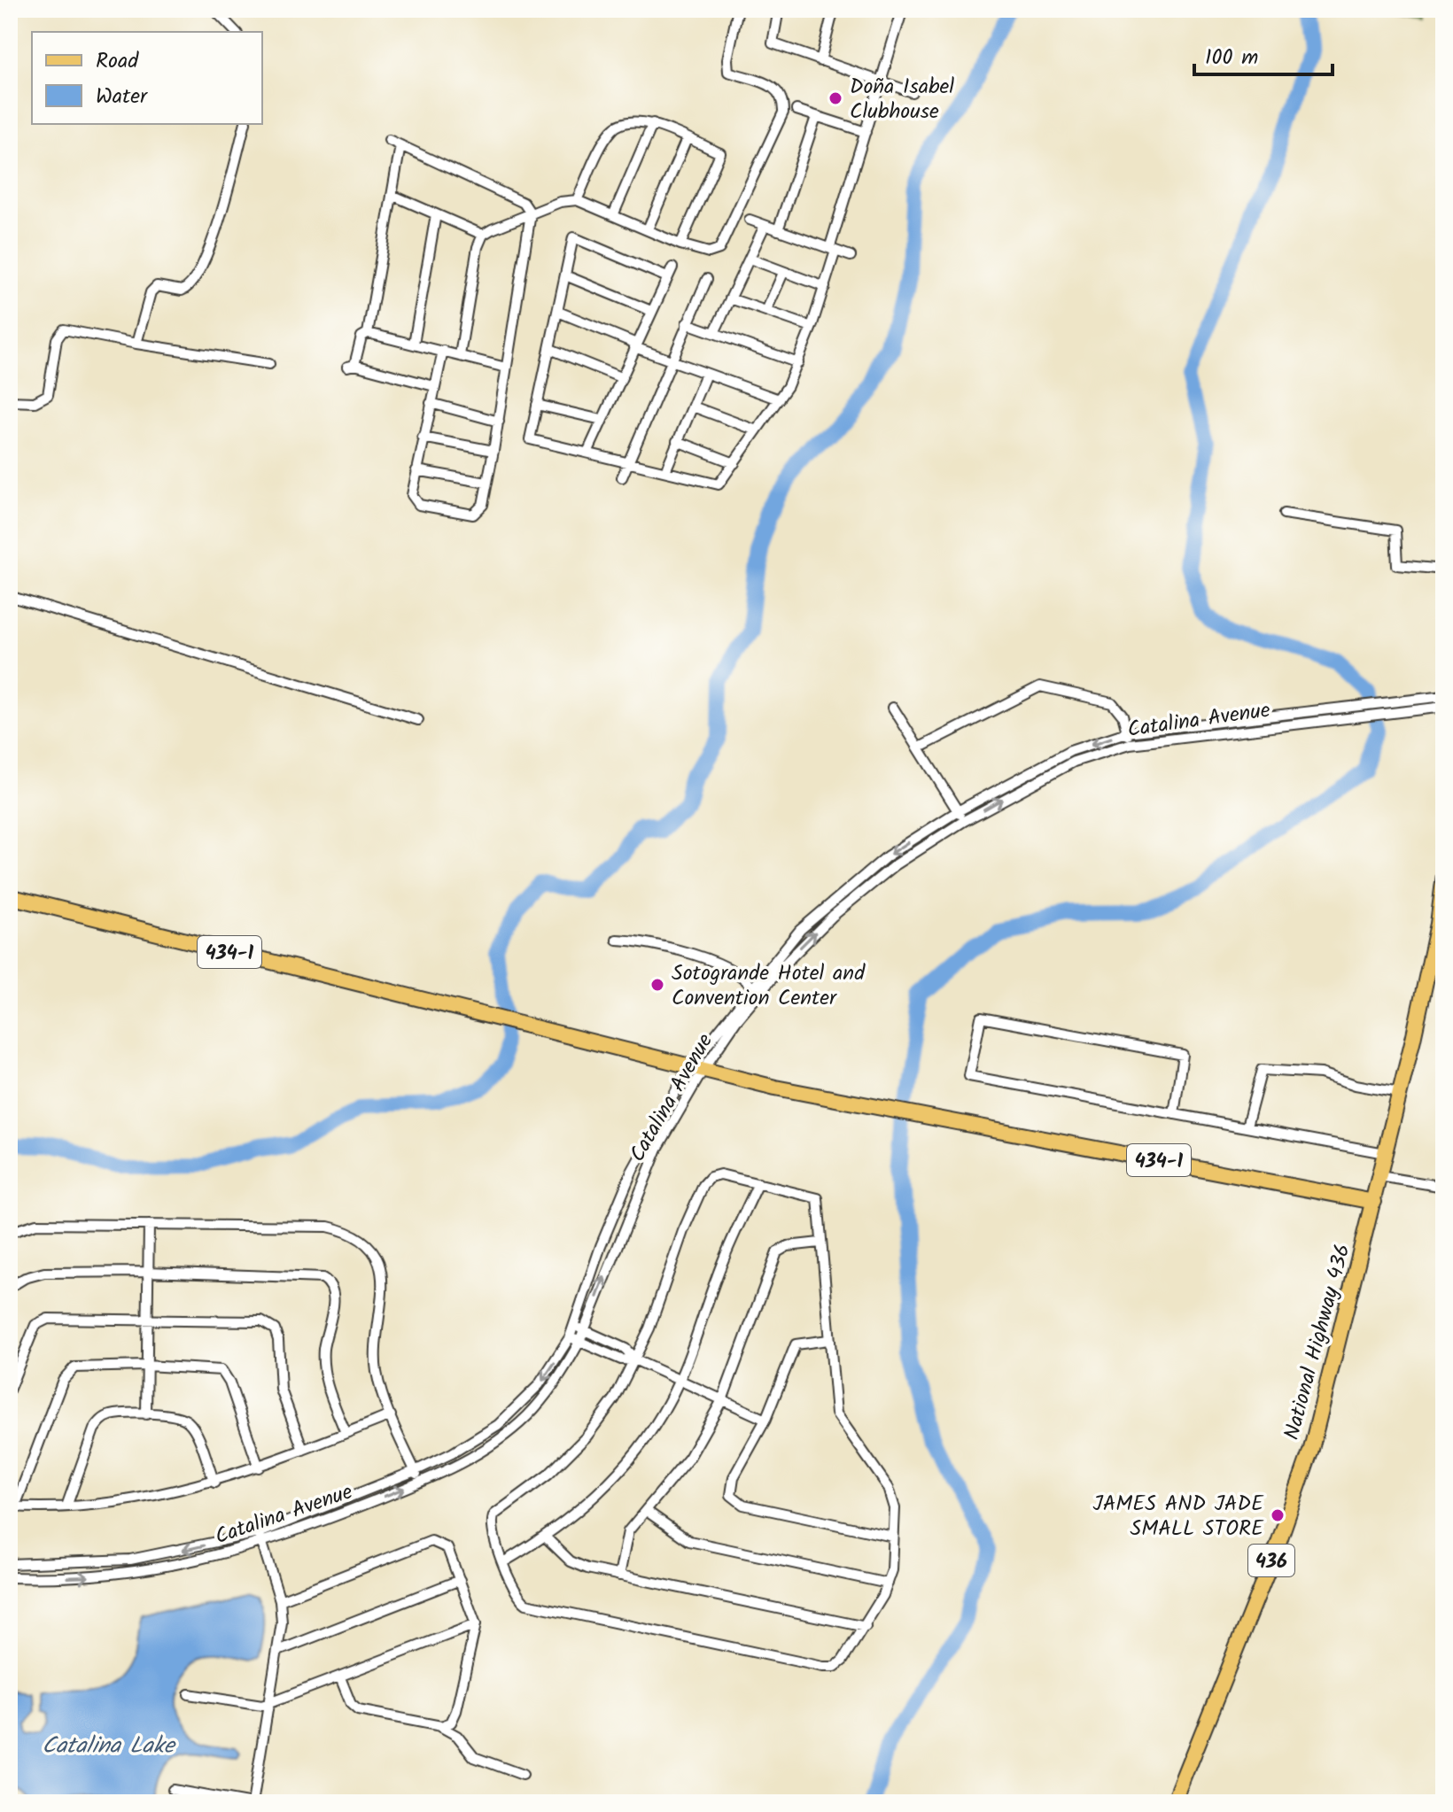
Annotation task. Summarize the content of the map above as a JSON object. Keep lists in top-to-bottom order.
{
  "streets": {
    "main road": ["434-1", "National Highway 436", "436"],
    "street": ["Catalina Avenue"]
  },
  "crossings": [
    ["Catalina Avenue", "434-1"],
    ["434-1", "National Highway 436"]
  ],
  "water": ["Catalina Lake"],
  "places": ["Doña Isabel Clubhouse", "Sotogrande Hotel and Convention Center", "JAMES AND JADE SMALL STORE"],
  "legend": ["Road", "Water"],
  "scale_bar": "100 m"
}
